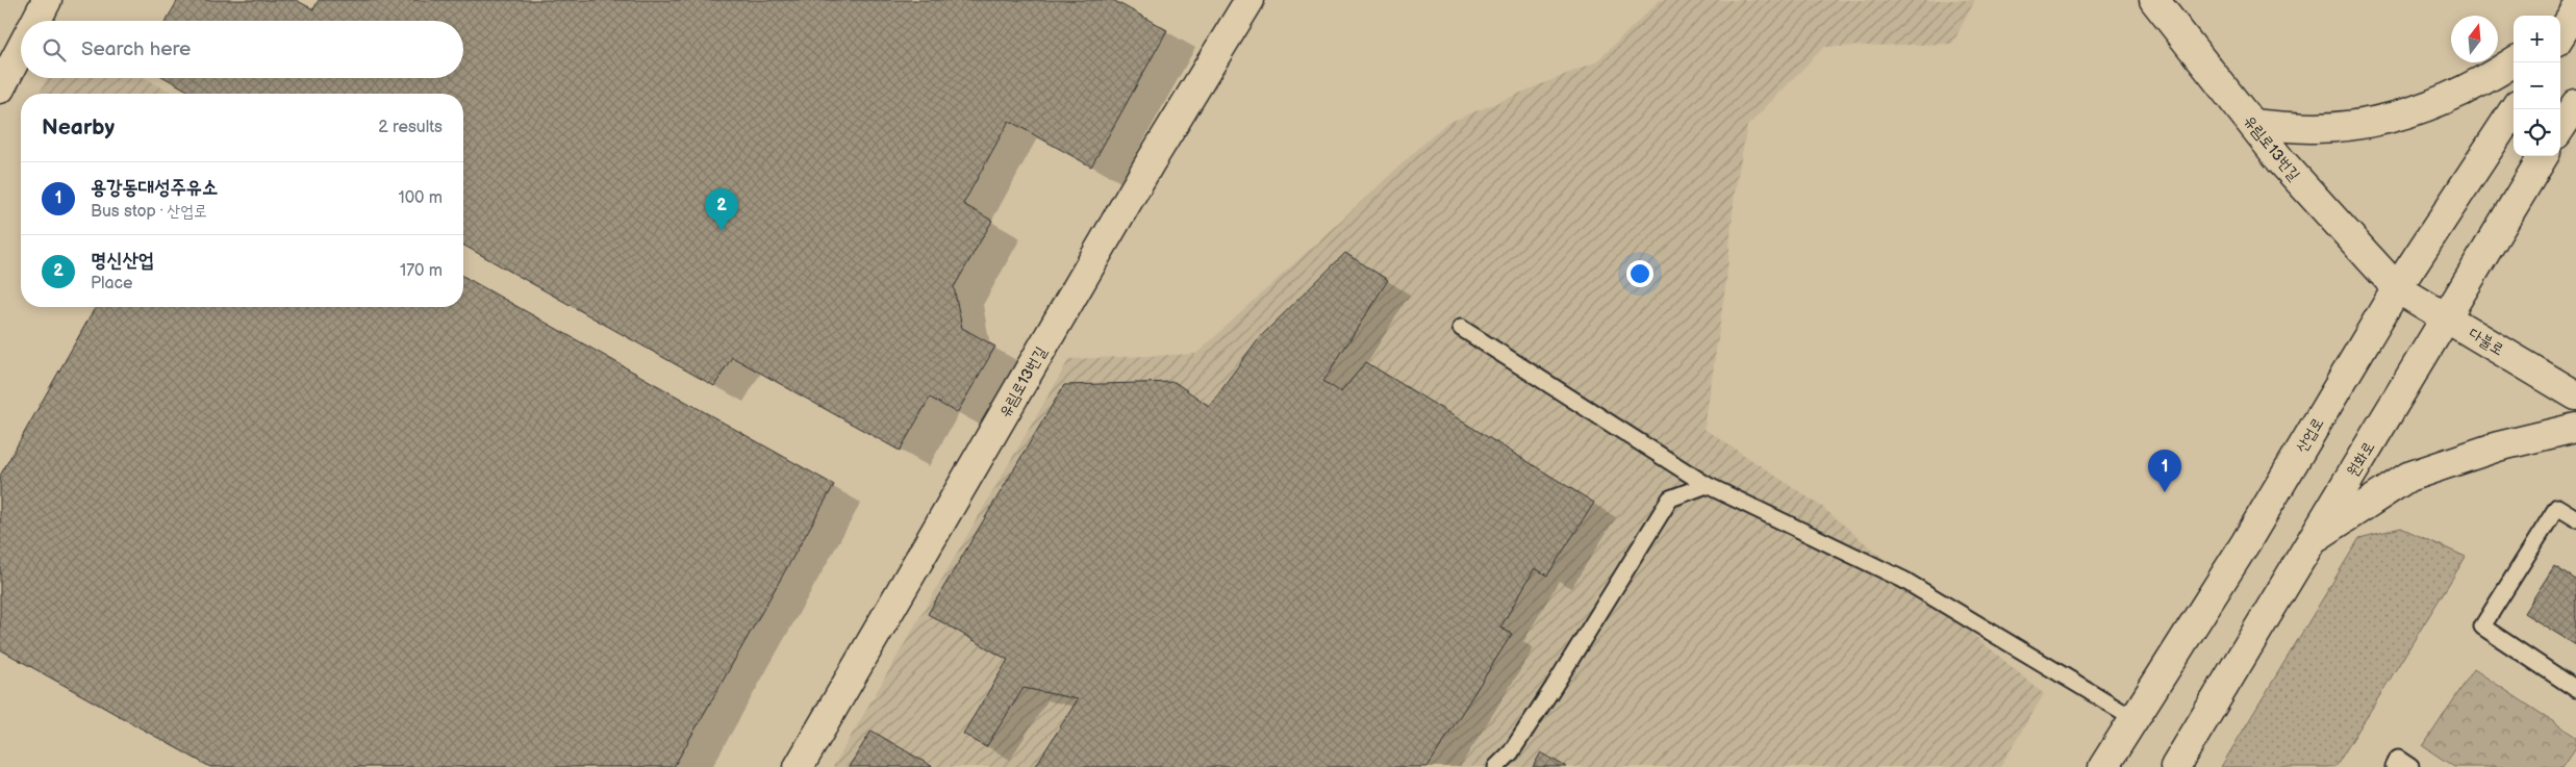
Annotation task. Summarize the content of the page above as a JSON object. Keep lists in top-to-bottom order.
{
  "streets": {
    "street": [
      "유림로13번길",
      "다불로",
      "산업로",
      "원화로"
    ]
  },
  "crossings": [
    ["유림로13번길", "다불로"],
    ["유림로13번길", "산업로"],
    ["다불로", "산업로"],
    ["다불로", "원화로"]
  ],
  "north": "top",
  "page": {
    "map_buttons": ["+", "−"],
    "search": "Search here",
    "heading": ["Nearby", "2 results"],
    "list": [
      {
        "mark": "1",
        "name": "용강동대성주유소",
        "note": "Bus stop · 산업로",
        "value": "100 m"
      },
      {
        "mark": "2",
        "name": "명신산업",
        "note": "Place",
        "value": "170 m"
      }
    ],
    "pins": ["2", "1"]
  }
}
